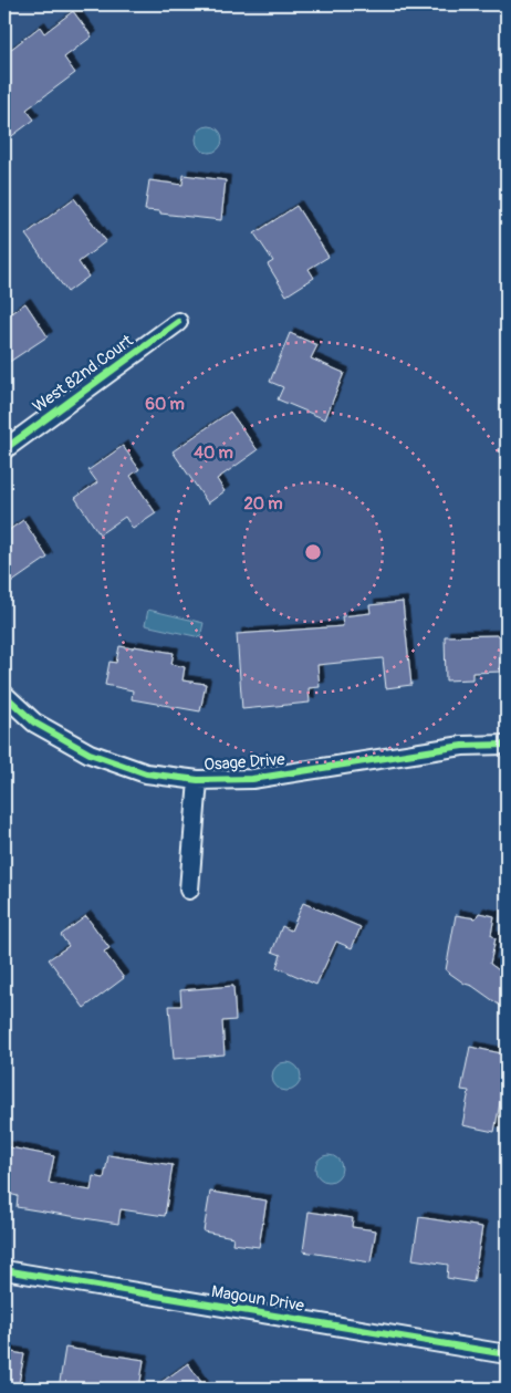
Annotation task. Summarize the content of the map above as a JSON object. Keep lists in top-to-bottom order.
{
  "streets": {
    "street": ["West 82nd Court", "Osage Drive", "Magoun Drive"]
  },
  "rings": ["60 m", "40 m", "20 m"]
}
